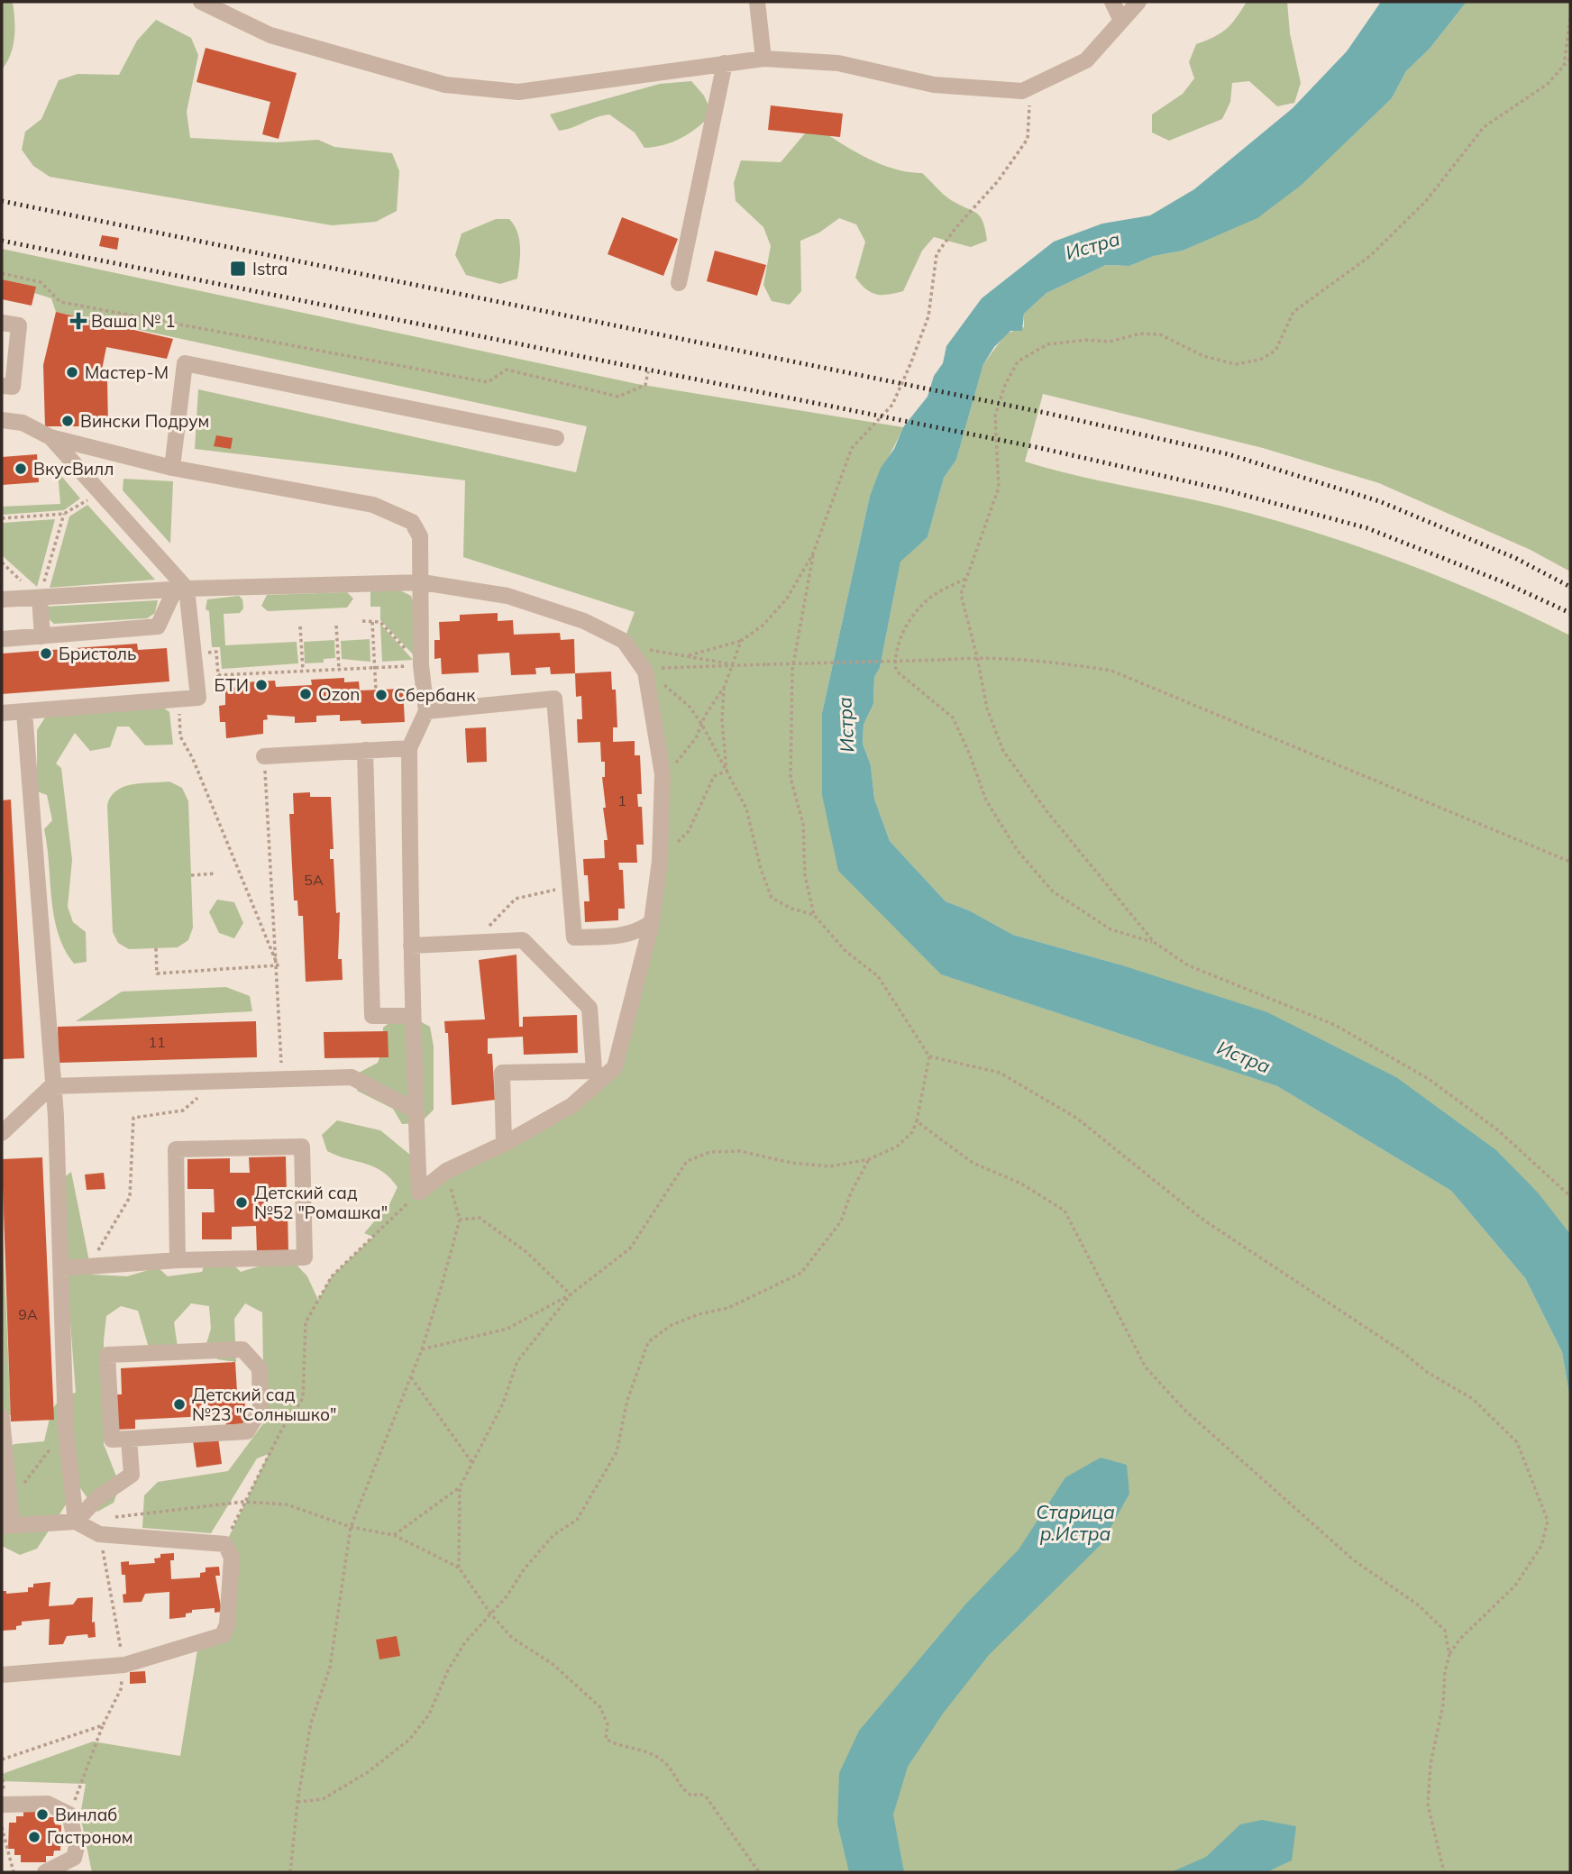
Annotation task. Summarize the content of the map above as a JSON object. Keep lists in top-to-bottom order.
{
  "water": ["Истра", "Старица р.Истра"],
  "places": {
    "transit": ["Istra"],
    "health": ["Ваша № 1"],
    "other": [
      "Мастер-М",
      "Вински Подрум",
      "ВкусВилл",
      "Бристоль",
      "БТИ",
      "Ozon",
      "Сбербанк",
      "Детский сад №52 \"Ромашка\"",
      "Детский сад №23 \"Солнышко\"",
      "Винлаб",
      "Гастроном"
    ]
  },
  "house_numbers": [
    "1",
    "5А",
    "11",
    "9А"
  ]
}
